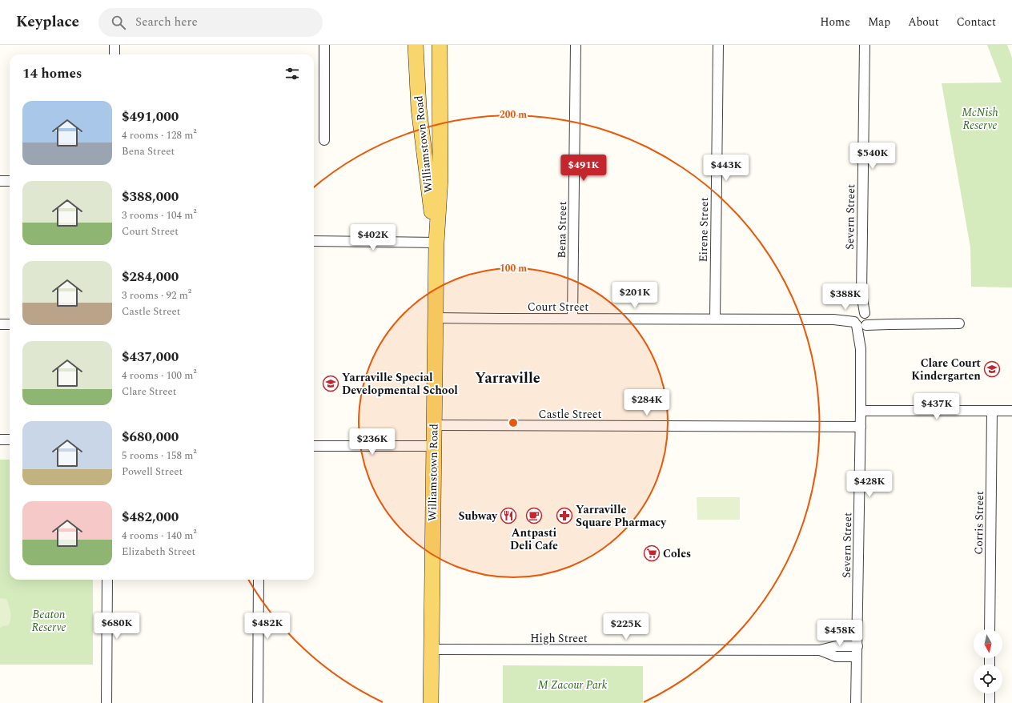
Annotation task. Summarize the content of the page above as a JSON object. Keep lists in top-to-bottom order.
{
  "streets": {
    "main road": ["Williamstown Road"],
    "street": [
      "Severn Street",
      "Bena Street",
      "Eirene Street",
      "Court Street",
      "Castle Street",
      "Corris Street",
      "High Street"
    ]
  },
  "crossings": [
    ["Williamstown Road", "Court Street"],
    ["Williamstown Road", "Castle Street"],
    ["Williamstown Road", "High Street"],
    ["Severn Street", "Court Street"],
    ["Severn Street", "Castle Street"],
    ["Severn Street", "High Street"],
    ["Bena Street", "Court Street"],
    ["Eirene Street", "Court Street"]
  ],
  "districts": ["Yarraville"],
  "parks": ["McNish Reserve", "Beaton Reserve", "M Zacour Park"],
  "places": {
    "school or university": ["Clare Court Kindergarten", "Yarraville Special Developmental School"],
    "restaurant": ["Subway"],
    "cafe": ["Antpasti Deli Cafe"],
    "pharmacy": ["Yarraville Square Pharmacy"],
    "supermarket": ["Coles"]
  },
  "north": "bottom",
  "page": {
    "header": "Keyplace",
    "search": "Search here",
    "nav": [
      "Home",
      "Map",
      "About",
      "Contact"
    ],
    "heading": "14 homes",
    "list": [
      {
        "name": "$491,000",
        "note": "4 rooms · 128 m² · Bena Street"
      },
      {
        "name": "$388,000",
        "note": "3 rooms · 104 m² · Court Street"
      },
      {
        "name": "$284,000",
        "note": "3 rooms · 92 m² · Castle Street"
      },
      {
        "name": "$437,000",
        "note": "4 rooms · 100 m² · Clare Street"
      },
      {
        "name": "$680,000",
        "note": "5 rooms · 158 m² · Powell Street"
      },
      {
        "name": "$482,000",
        "note": "4 rooms · 140 m² · Elizabeth Street"
      }
    ],
    "price": [
      "$540K",
      "$491K",
      "$443K",
      "$402K",
      "$201K",
      "$388K",
      "$284K",
      "$437K",
      "$236K",
      "$428K",
      "$680K",
      "$482K",
      "$225K",
      "$458K"
    ]
  },
  "rings": ["200 m", "100 m"]
}
